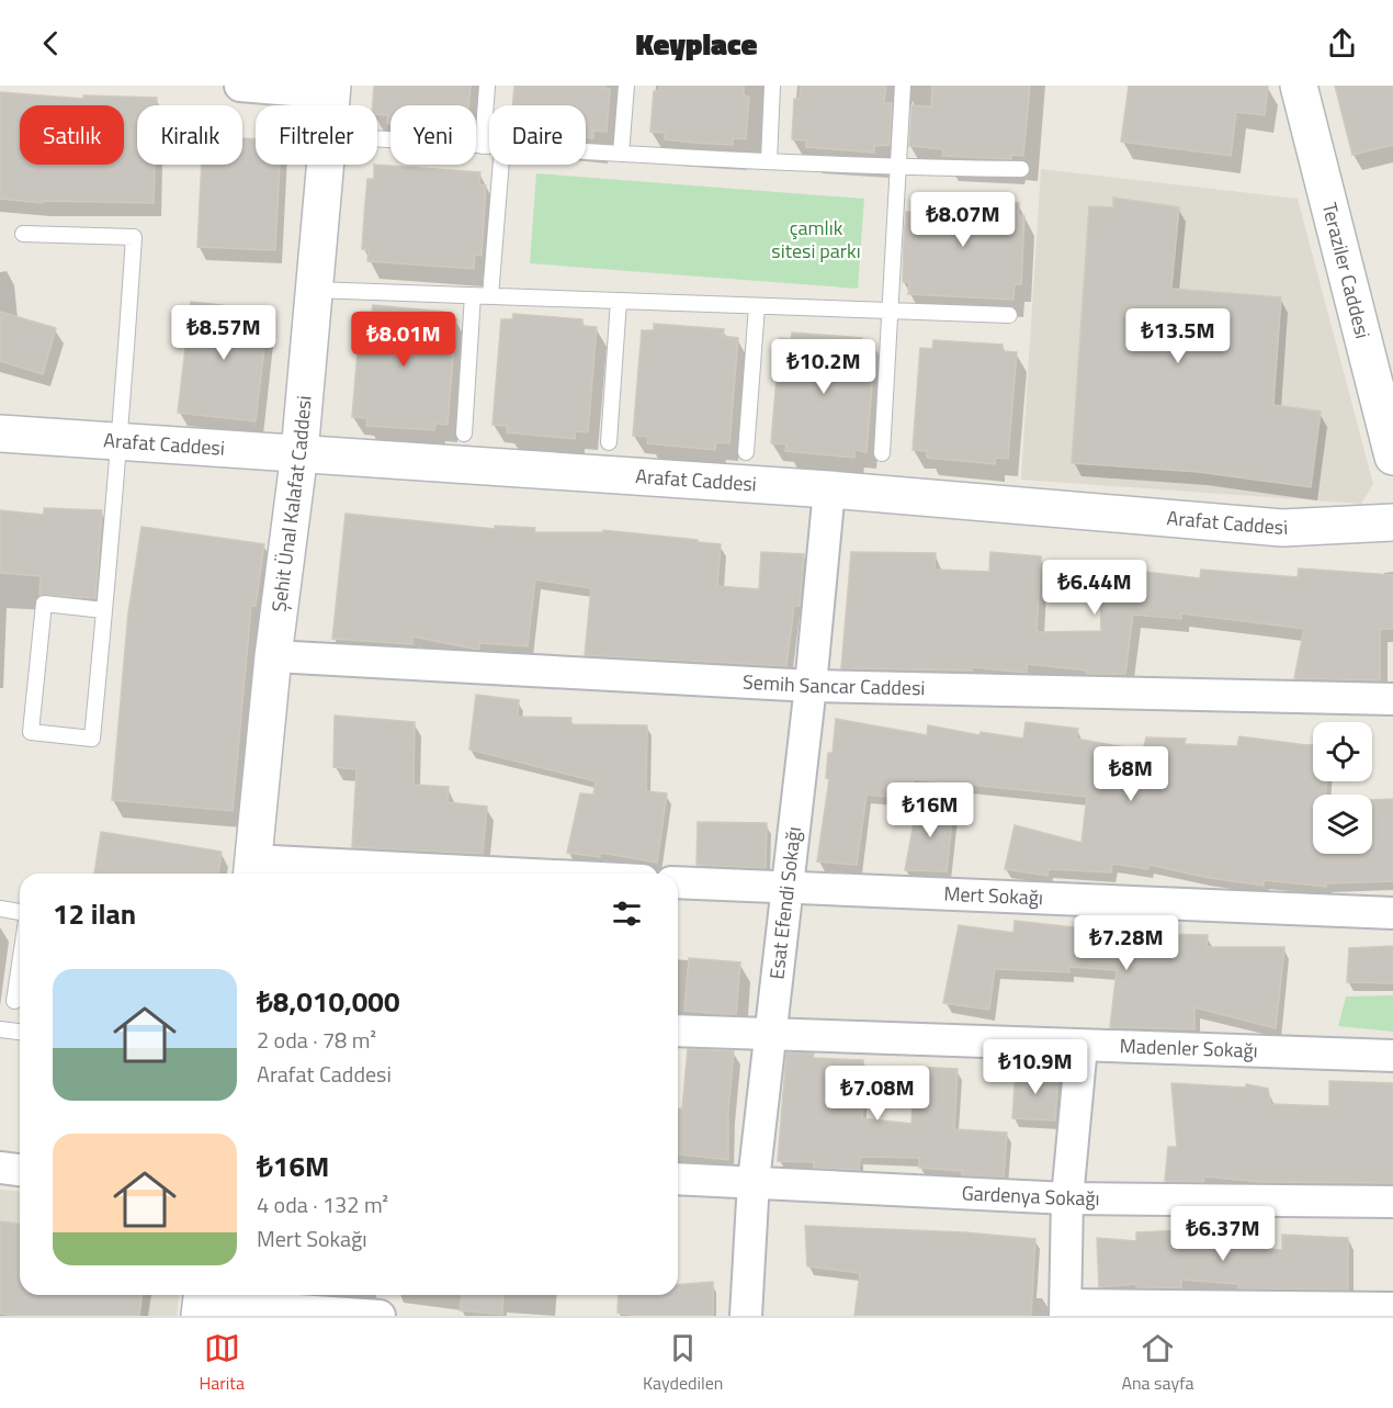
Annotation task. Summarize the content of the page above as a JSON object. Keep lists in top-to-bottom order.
{
  "streets": {
    "street": [
      "Teraziler Caddesi",
      "Arafat Caddesi",
      "Şehit Ünal Kalafat Caddesi",
      "Semih Sancar Caddesi",
      "Mert Sokağı",
      "Esat Efendi Sokağı",
      "Madenler Sokağı",
      "Gardenya Sokağı"
    ]
  },
  "crossings": [
    ["Arafat Caddesi", "Şehit Ünal Kalafat Caddesi"],
    ["Arafat Caddesi", "Esat Efendi Sokağı"],
    ["Şehit Ünal Kalafat Caddesi", "Semih Sancar Caddesi"],
    ["Semih Sancar Caddesi", "Esat Efendi Sokağı"],
    ["Mert Sokağı", "Esat Efendi Sokağı"],
    ["Esat Efendi Sokağı", "Madenler Sokağı"],
    ["Esat Efendi Sokağı", "Gardenya Sokağı"]
  ],
  "parks": ["çamlık sitesi parkı"],
  "page": {
    "header": "Keyplace",
    "chip": [
      "Satılık",
      "Kiralık",
      "Filtreler",
      "Yeni",
      "Daire"
    ],
    "price": [
      "₺8.07M",
      "₺8.57M",
      "₺13.5M",
      "₺8.01M",
      "₺10.2M",
      "₺6.44M",
      "₺8M",
      "₺16M",
      "₺7.28M",
      "₺10.9M",
      "₺7.08M",
      "₺6.37M"
    ],
    "heading": "12 ilan",
    "list": [
      {
        "name": "₺8,010,000",
        "note": "2 oda · 78 m² · Arafat Caddesi"
      },
      {
        "name": "₺16M",
        "note": "4 oda · 132 m² · Mert Sokağı"
      }
    ],
    "tabs": ["Harita", "Kaydedilen", "Ana sayfa"]
  }
}
